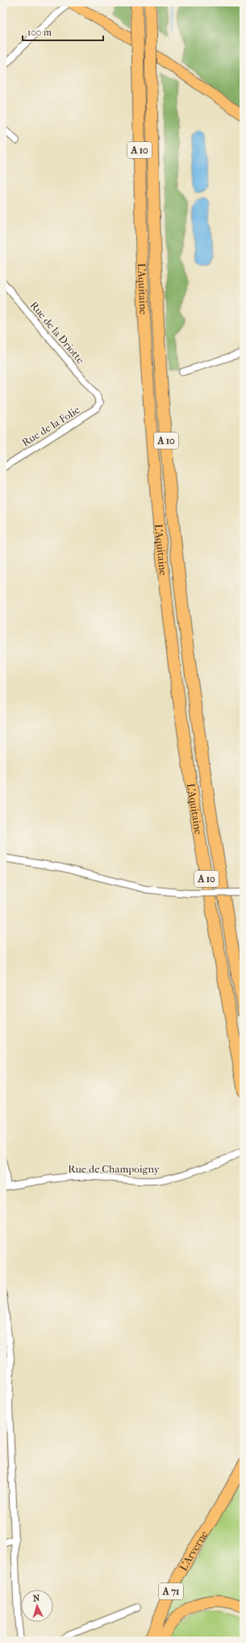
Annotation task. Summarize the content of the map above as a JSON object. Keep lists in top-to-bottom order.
{
  "streets": {
    "highway": [
      "A 10",
      "L'Aquitaine",
      "L'Arverne",
      "A 71"
    ],
    "street": ["Rue de la Driotte", "Rue de la Folie", "Rue de Champoigny"]
  },
  "crossings": [
    ["Rue de la Driotte", "Rue de la Folie"]
  ],
  "scale_bar": "100 m",
  "north": "top"
}
